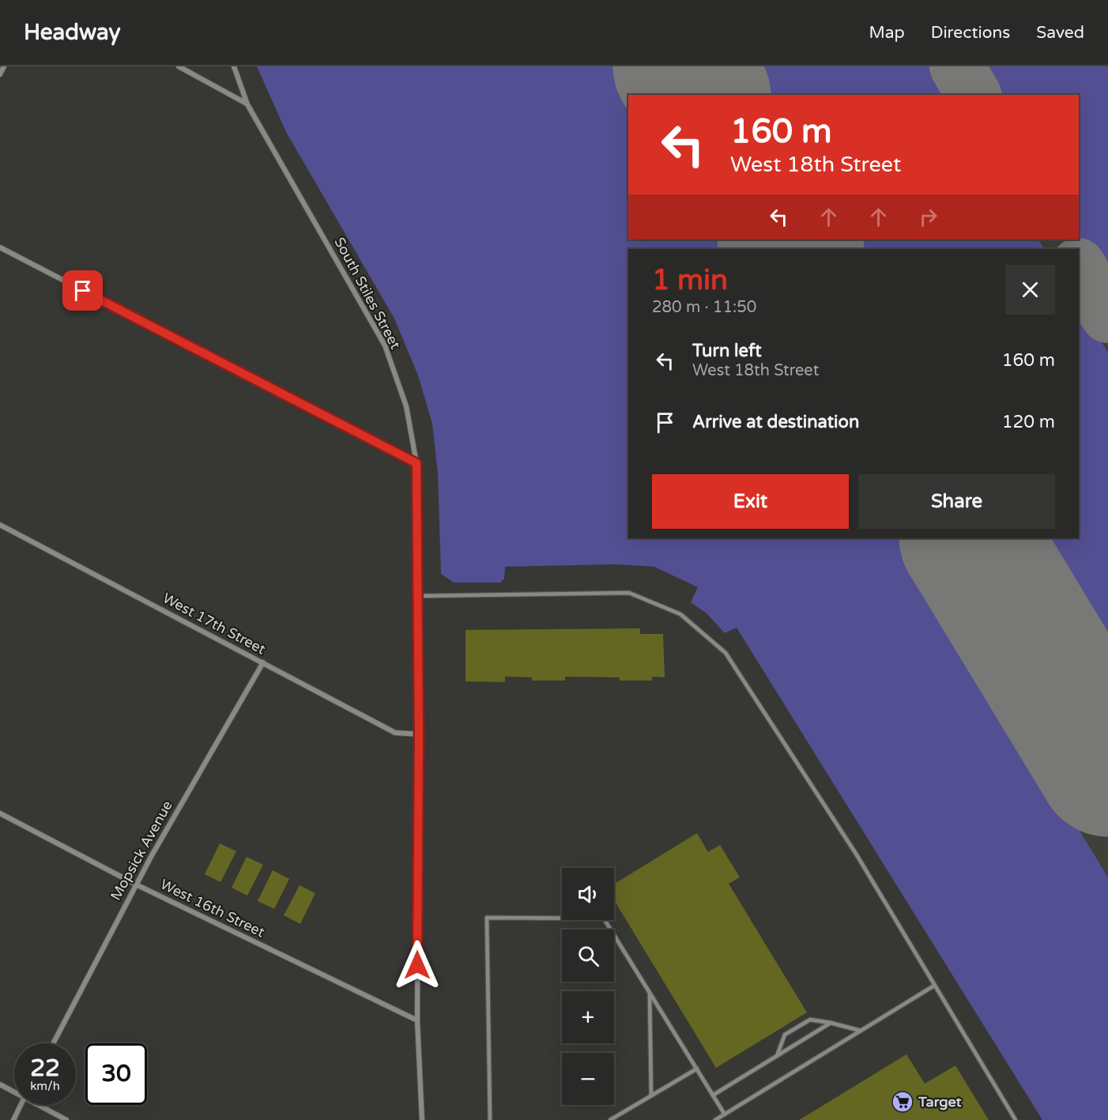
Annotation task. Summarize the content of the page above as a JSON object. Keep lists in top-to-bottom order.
{
  "streets": {
    "street": [
      "South Stiles Street",
      "West 17th Street",
      "Mopsick Avenue",
      "West 16th Street"
    ]
  },
  "crossings": [
    ["South Stiles Street", "West 17th Street"],
    ["South Stiles Street", "West 16th Street"],
    ["West 17th Street", "Mopsick Avenue"],
    ["Mopsick Avenue", "West 16th Street"]
  ],
  "places": {
    "supermarket": ["Target"]
  },
  "page": {
    "header": "Headway",
    "nav": ["Map", "Directions", "Saved"],
    "turn": ["160 m", "West 18th Street"],
    "heading": ["1 min", "280 m · 11:50"],
    "list": [
      {
        "name": "Turn left",
        "note": "West 18th Street",
        "value": "160 m"
      },
      {
        "name": "Arrive at destination",
        "value": "120 m"
      }
    ],
    "buttons": ["Exit", "Share"],
    "map_buttons": ["+", "−"],
    "speed": "22 km/h",
    "limit": "30"
  }
}
